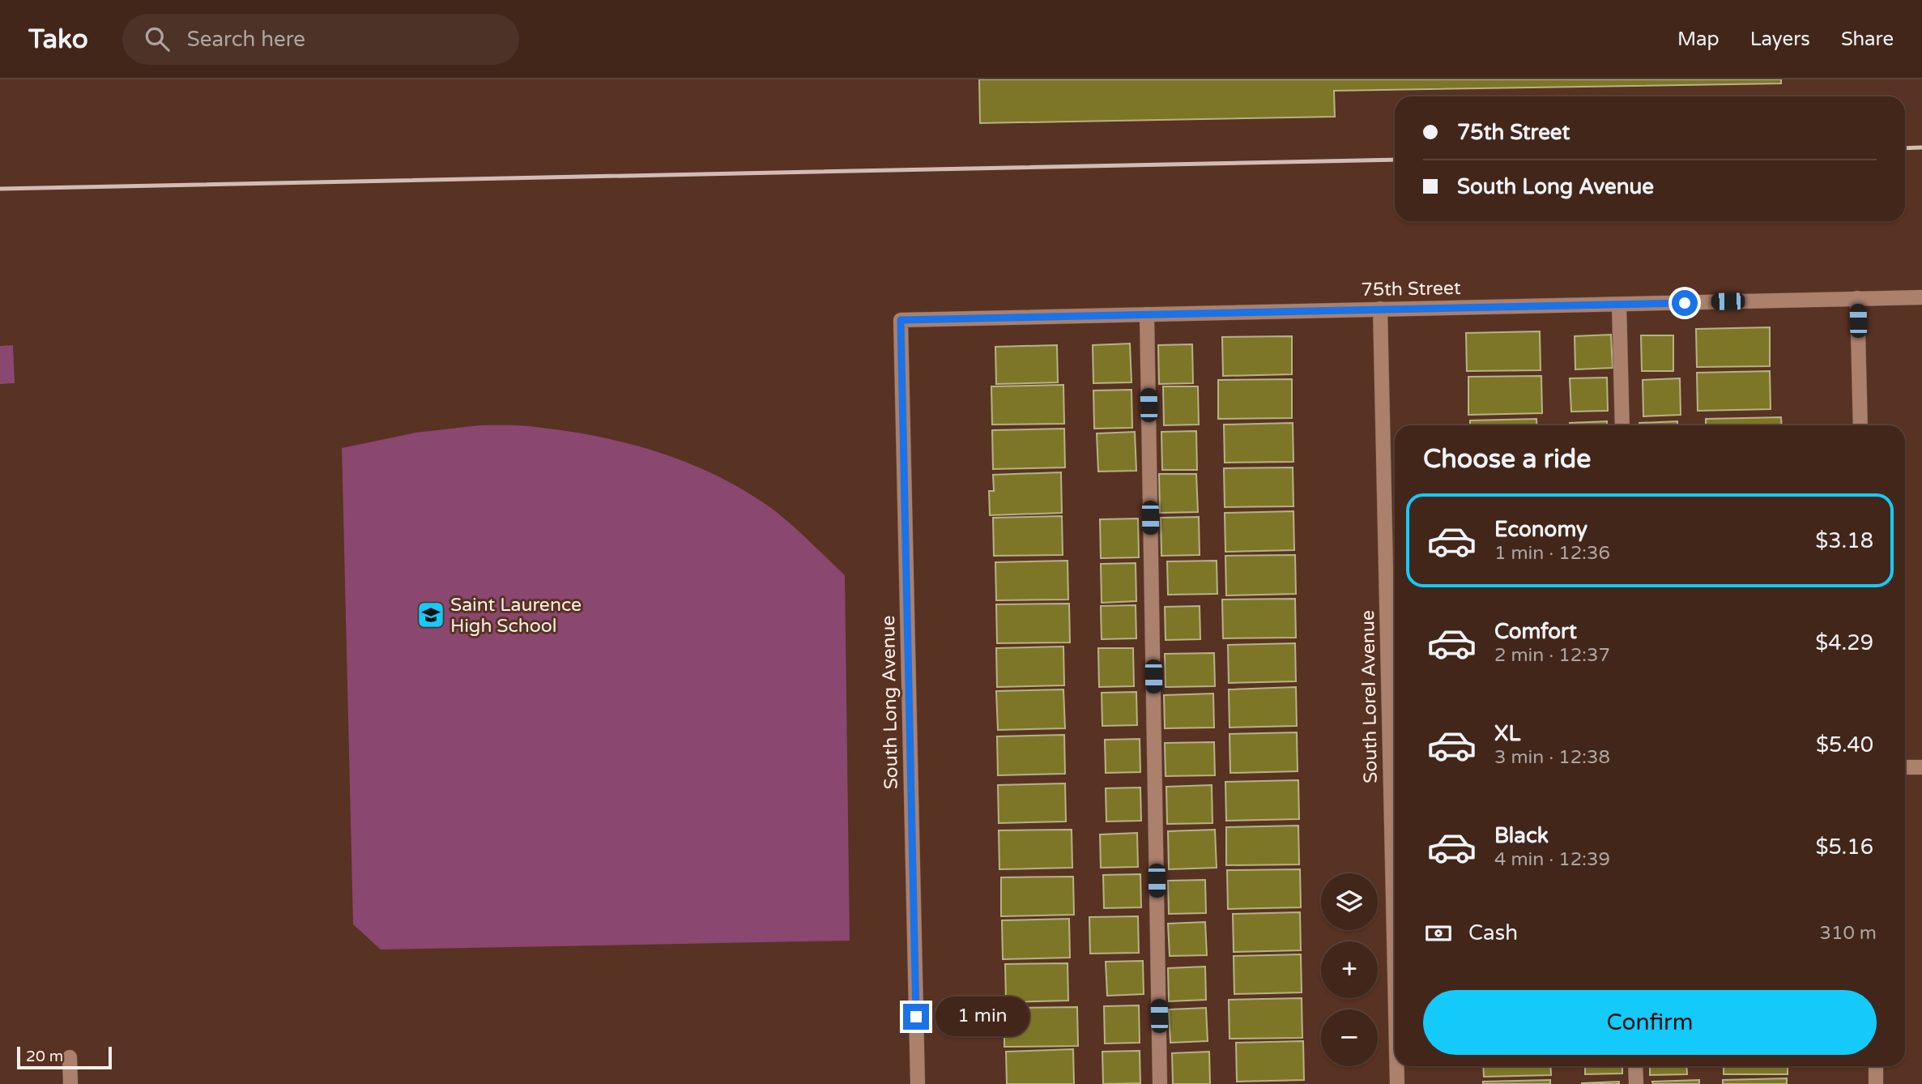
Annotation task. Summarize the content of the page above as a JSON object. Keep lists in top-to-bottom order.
{
  "streets": {
    "street": ["75th Street", "South Lorel Avenue", "South Long Avenue"]
  },
  "crossings": [
    ["75th Street", "South Lorel Avenue"],
    ["75th Street", "South Long Avenue"]
  ],
  "places": {
    "school or university": ["Saint Laurence High School"]
  },
  "scale_bar": "20 m",
  "page": {
    "header": "Tako",
    "search": "Search here",
    "nav": ["Map", "Layers", "Share"],
    "banner": ["75th Street", "South Long Avenue"],
    "heading": "Choose a ride",
    "list": [
      {
        "name": "Economy",
        "note": "1 min · 12:36",
        "value": "$3.18"
      },
      {
        "name": "Comfort",
        "note": "2 min · 12:37",
        "value": "$4.29"
      },
      {
        "name": "XL",
        "note": "3 min · 12:38",
        "value": "$5.40"
      },
      {
        "name": "Black",
        "note": "4 min · 12:39",
        "value": "$5.16"
      }
    ],
    "map_buttons": ["+", "−"],
    "pay": ["Cash", "310 m"],
    "buttons": "Confirm",
    "bubble": "1 min",
    "scale": "20 m"
  }
}
